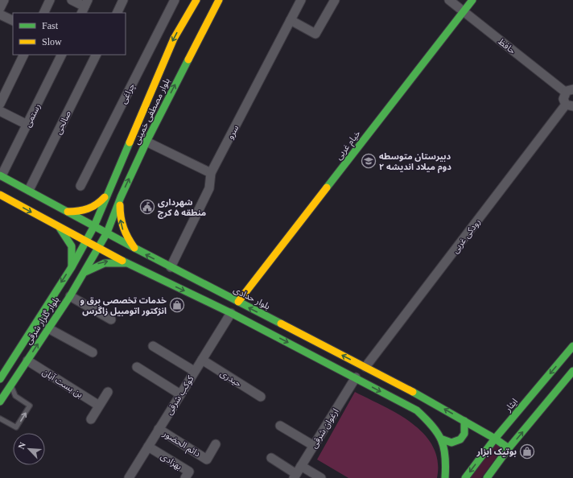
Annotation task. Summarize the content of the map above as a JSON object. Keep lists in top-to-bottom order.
{
  "streets": {
    "main road": [
      "بلوار مصطفی خمینی",
      "خیام غربی",
      "بلوار حدادی",
      "بلوار گلزار شرقی",
      "ایثار"
    ],
    "street": [
      "حافظ",
      "چراغی",
      "رستمی",
      "صالحی",
      "سرو",
      "رودکی غربی",
      "حیدری",
      "بن بست آبان",
      "کوکب شرقی",
      "ارغوان شرقی",
      "دائم الحضور",
      "بهزادی"
    ]
  },
  "crossings": [
    ["حافظ", "خیام غربی"],
    ["بلوار مصطفی خمینی", "بلوار حدادی"],
    ["بلوار مصطفی خمینی", "بلوار گلزار شرقی"],
    ["رستمی", "بلوار حدادی"],
    ["صالحی", "بلوار حدادی"],
    ["سرو", "بلوار حدادی"],
    ["خیام غربی", "بلوار حدادی"],
    ["رودکی غربی", "بلوار حدادی"],
    ["بلوار حدادی", "ایثار"],
    ["بلوار گلزار شرقی", "بن بست آبان"],
    ["حیدری", "کوکب شرقی"],
    ["کوکب شرقی", "دائم الحضور"],
    ["کوکب شرقی", "بهزادی"]
  ],
  "places": {
    "school or university": ["دبیرستان متوسطه دوم میلاد اندیشه ۲"],
    "public building": ["شهرداری منطقه ۵ کرج"],
    "shop": ["خدمات تخصصی برق و انژکتور اتومبیل زاگرس", "بوتیک ابزار"]
  },
  "legend": ["Fast", "Slow"],
  "north": "top left"
}
